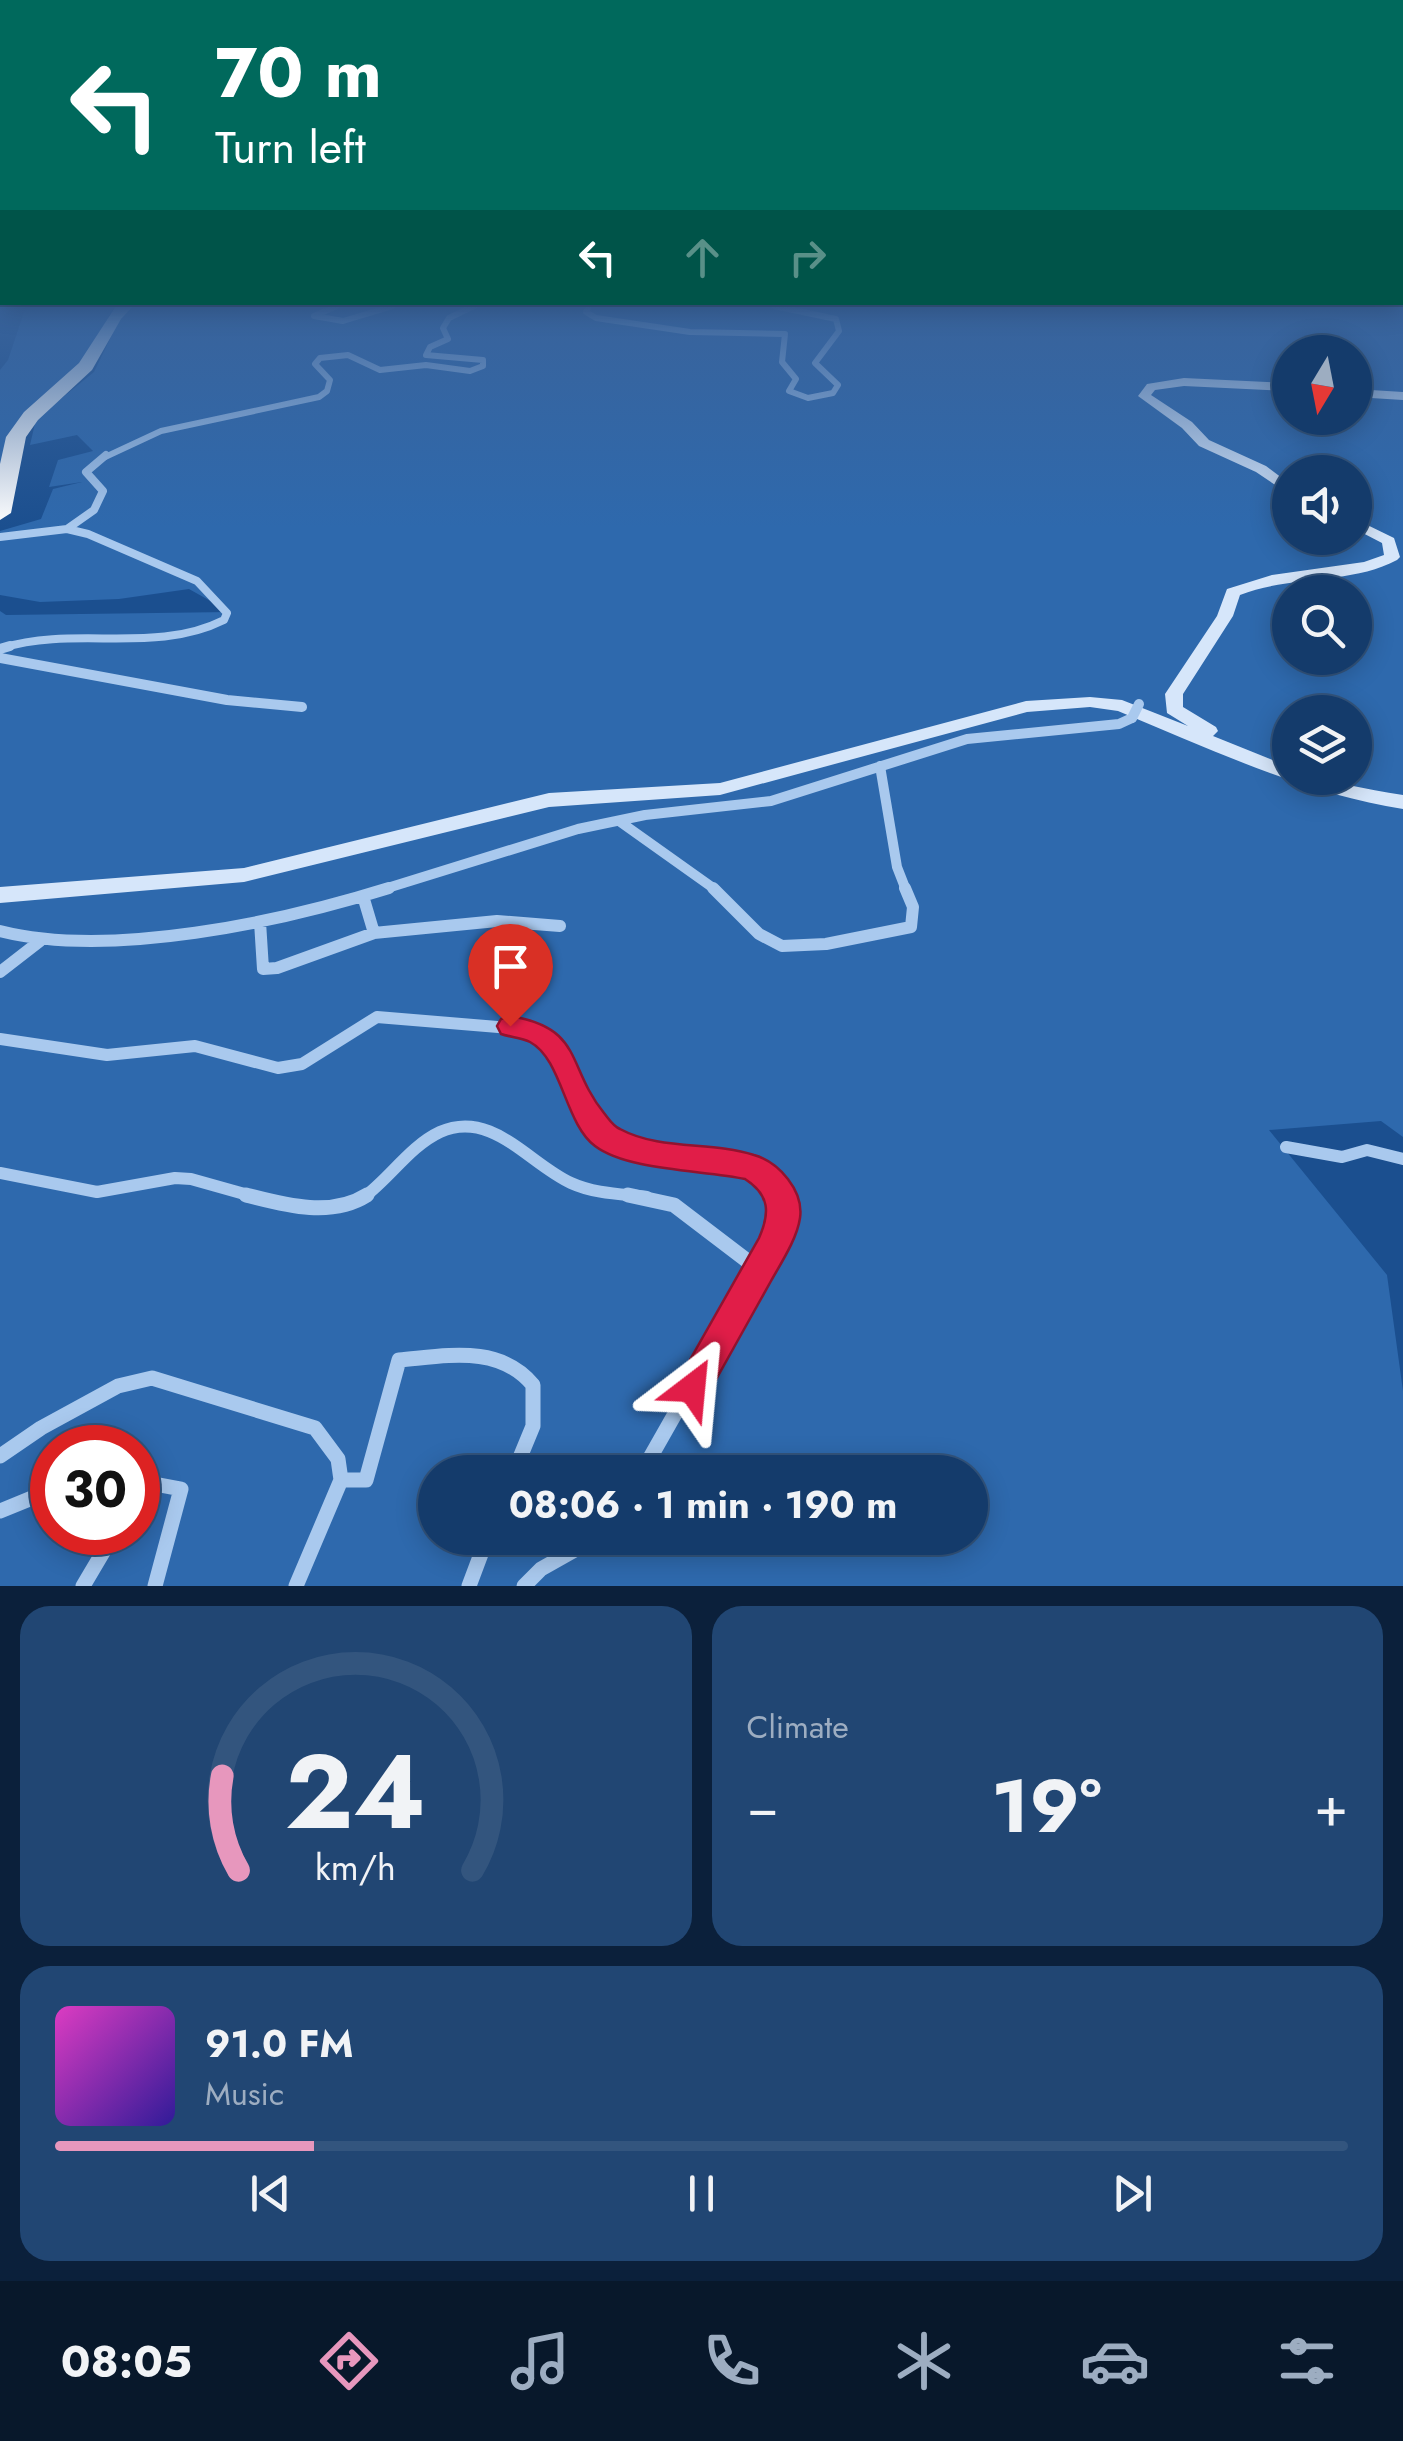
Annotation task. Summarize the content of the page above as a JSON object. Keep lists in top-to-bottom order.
{
  "north": "bottom",
  "page": {
    "turn": ["70 m", "Turn left"],
    "limit": "30",
    "trip": "08:06 · 1 min · 190 m",
    "tile": "Climate",
    "heat": ["−", "19°", "+"],
    "song": ["91.0 FM", "Music"],
    "tabs": "08:05",
    "gauge": ["24", "km/h"]
  }
}
